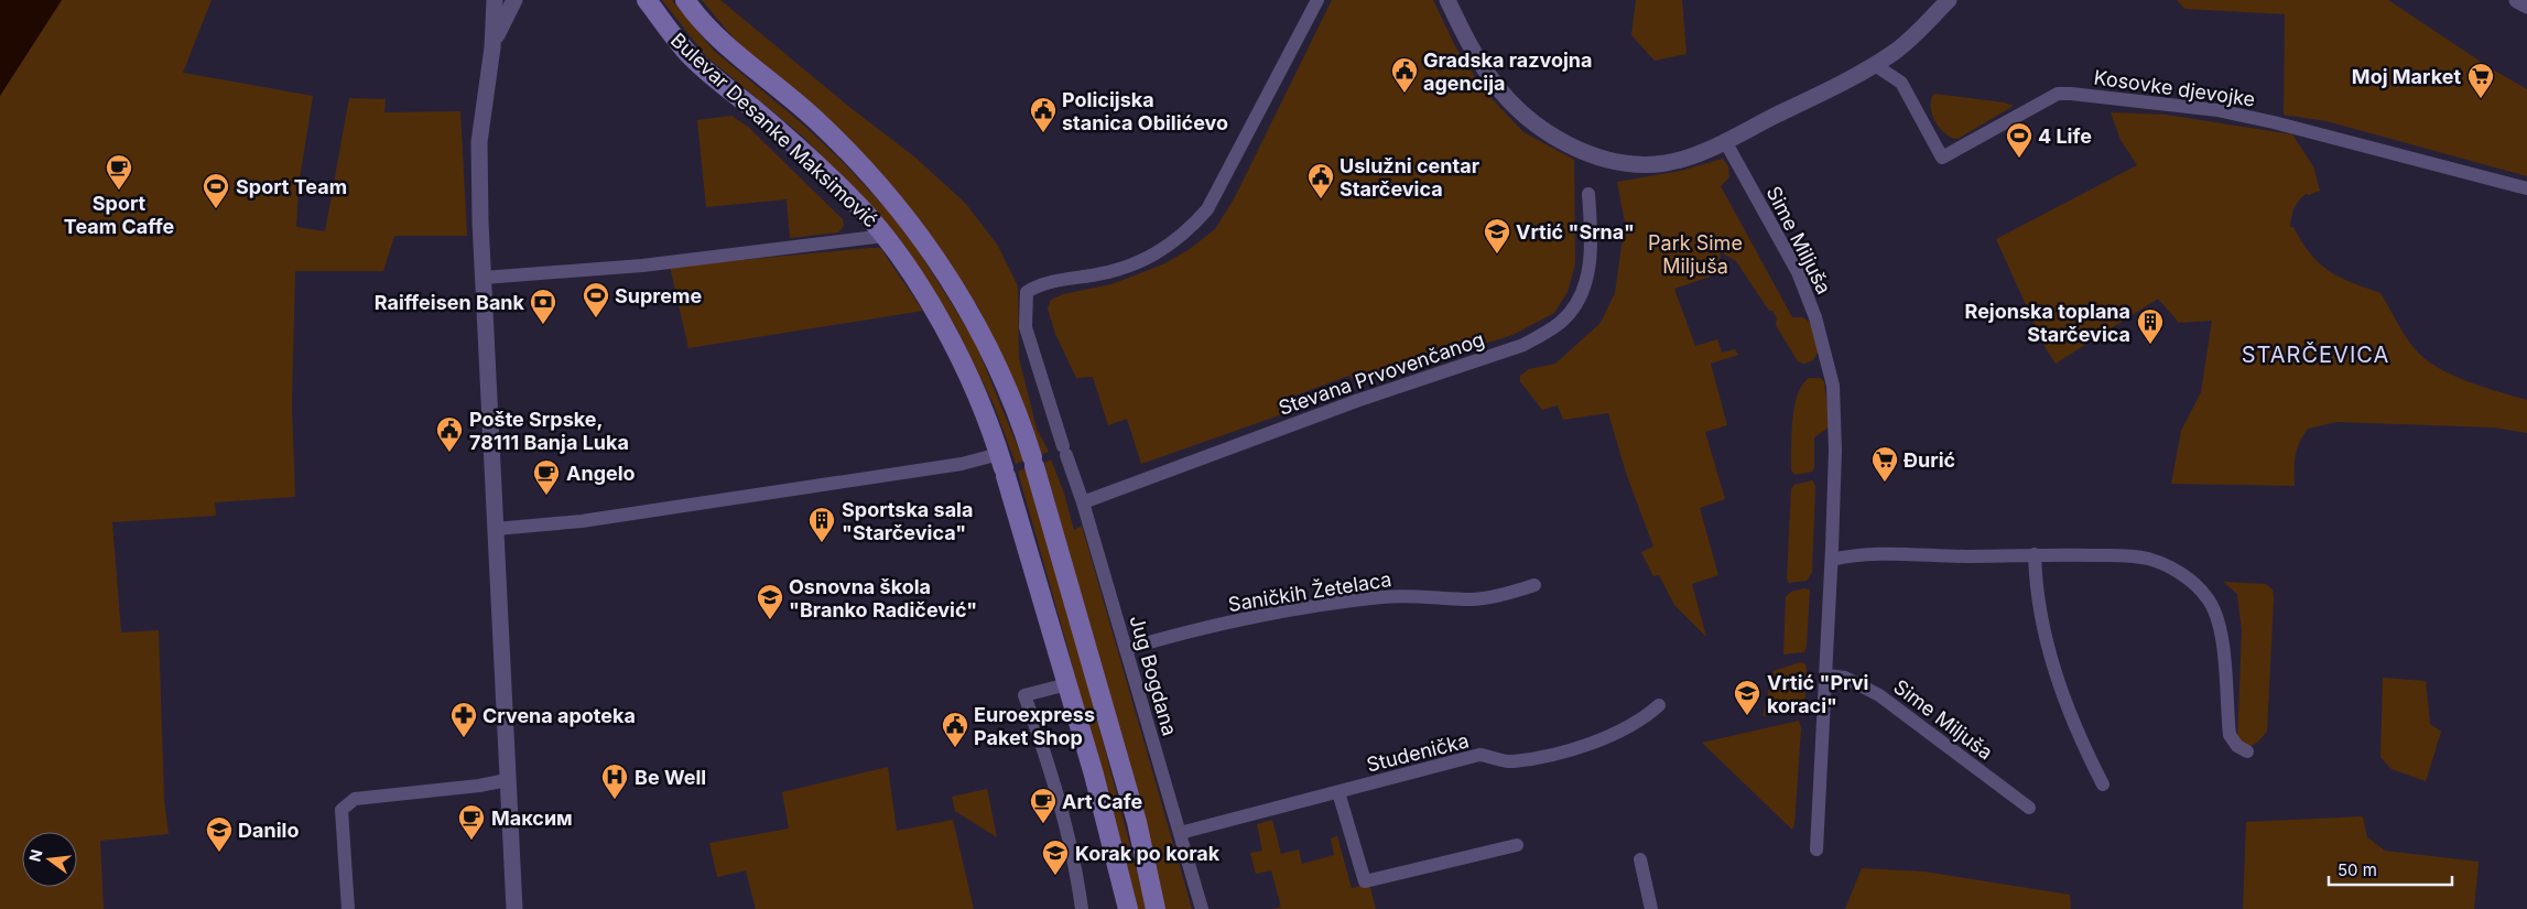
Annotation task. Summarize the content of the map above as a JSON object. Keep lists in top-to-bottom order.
{
  "streets": {
    "main road": ["Bulevar Desanke Maksimović"],
    "street": [
      "Kosovke djevojke",
      "Sime Miljuša",
      "Stevana Prvovenčanog",
      "Saničkih Žetelaca",
      "Jug Bogdana",
      "Studenička"
    ]
  },
  "crossings": [
    ["Stevana Prvovenčanog", "Jug Bogdana"],
    ["Saničkih Žetelaca", "Jug Bogdana"],
    ["Jug Bogdana", "Studenička"]
  ],
  "districts": ["STARČEVICA"],
  "parks": ["Park Sime Miljuša"],
  "places": {
    "public building": [
      "Gradska razvojna agencija",
      "Policijska stanica Obilićevo",
      "Uslužni centar Starčevica",
      "Pošte Srpske, 78111 Banja Luka",
      "Euroexpress Paket Shop"
    ],
    "supermarket": ["Moj Market", "Đurić"],
    "sports": ["4 Life", "Sport Team", "Supreme"],
    "cafe": [
      "Sport Team Caffe",
      "Angelo",
      "Art Cafe",
      "Максим"
    ],
    "school or university": [
      "Vrtić \"Srna\"",
      "Osnovna škola \"Branko Radičević\"",
      "Vrtić \"Prvi koraci\"",
      "Danilo",
      "Korak po korak"
    ],
    "bank": ["Raiffeisen Bank"],
    "building": ["Rejonska toplana Starčevica", "Sportska sala \"Starčevica\""],
    "pharmacy": ["Crvena apoteka"],
    "hospital": ["Be Well"]
  },
  "scale_bar": "50 m",
  "north": "left"
}
